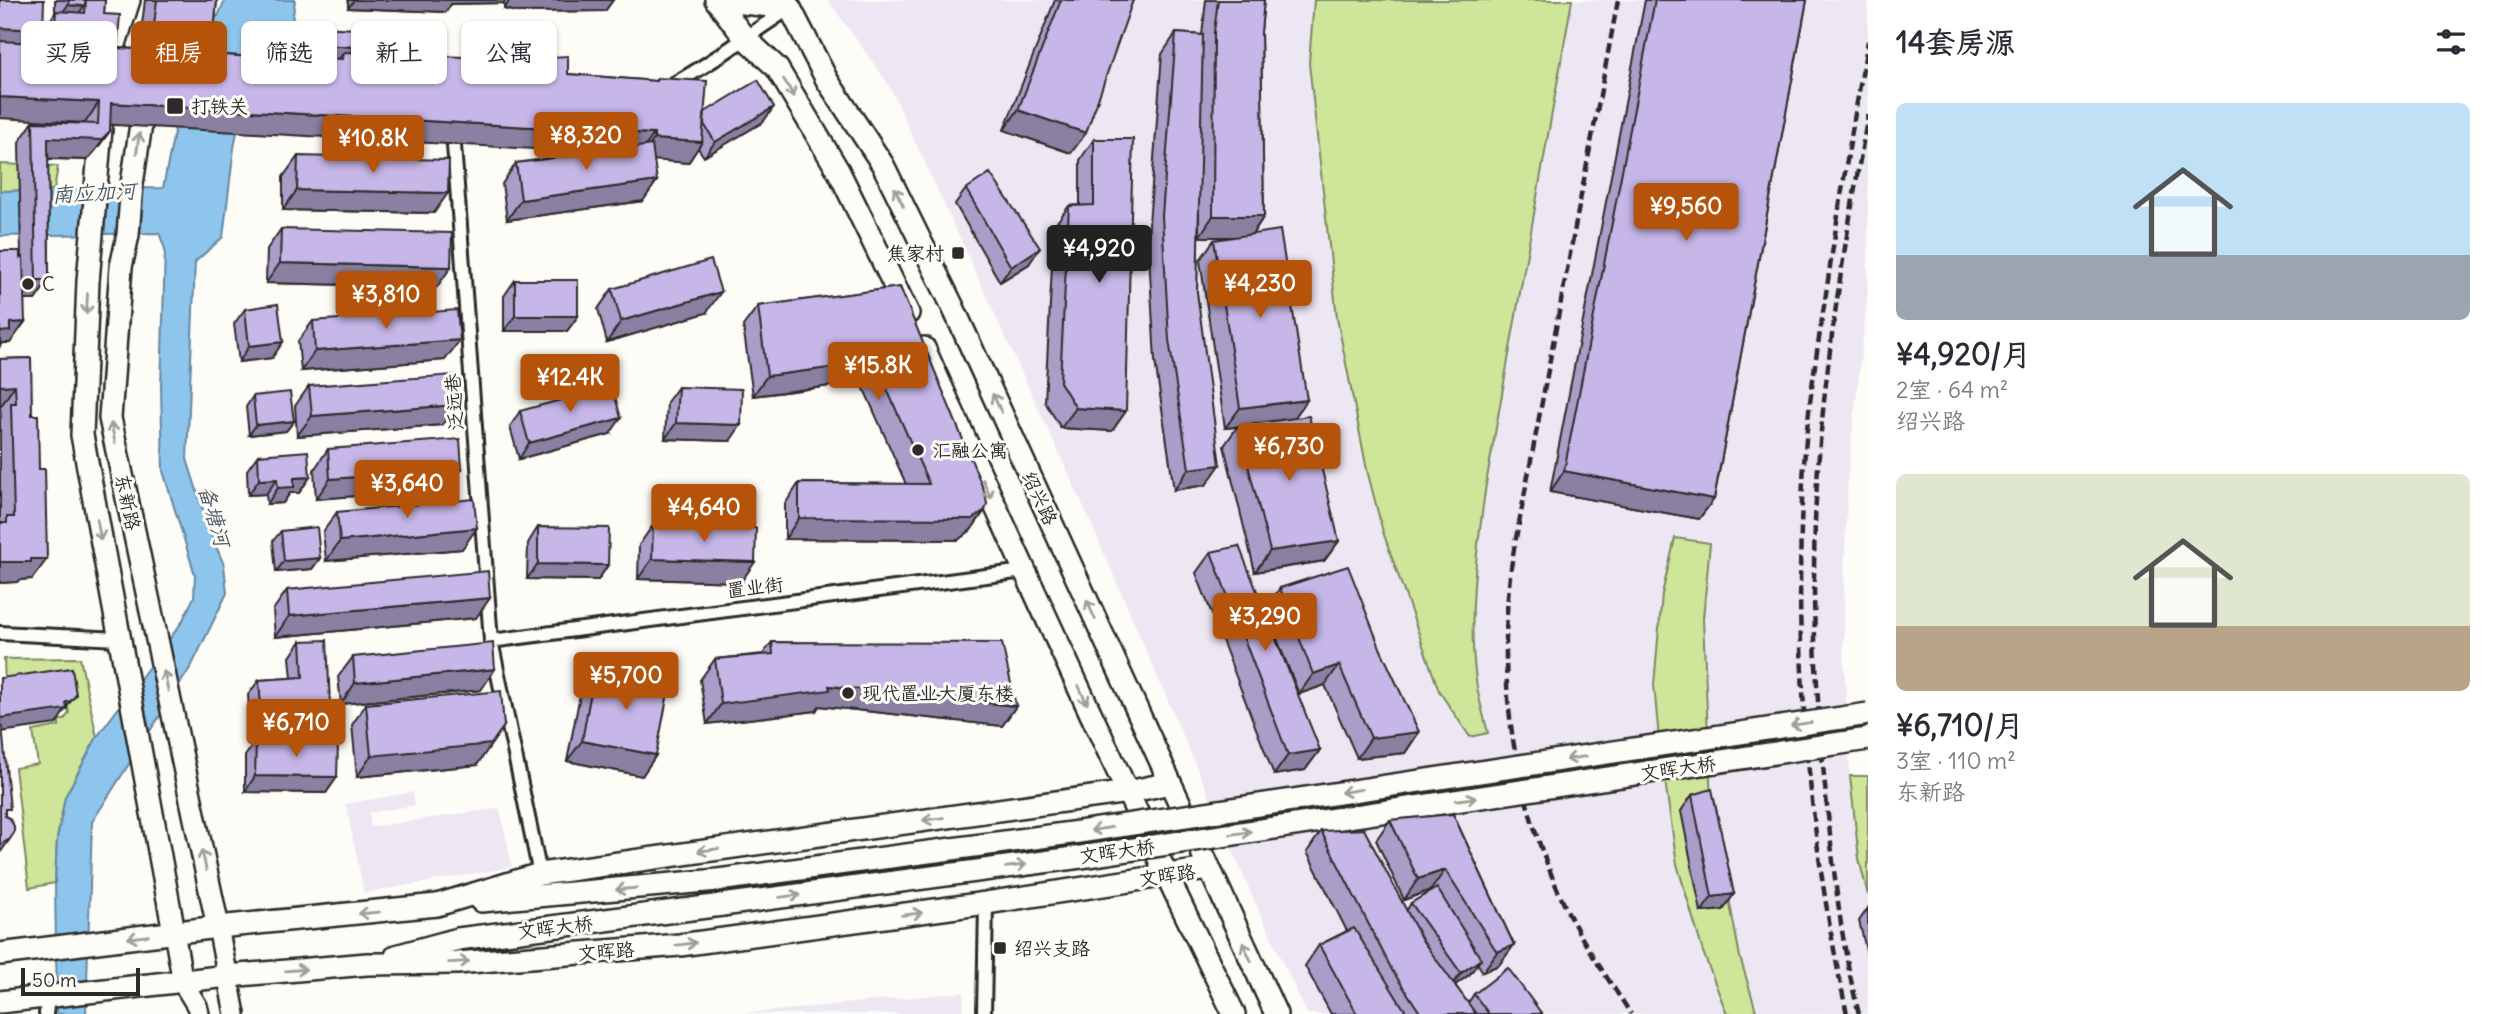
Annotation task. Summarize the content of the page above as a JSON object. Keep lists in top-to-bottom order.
{
  "streets": {
    "main road": [
      "绍兴路",
      "东新路",
      "文晖大桥",
      "文晖路"
    ],
    "street": ["泛远巷", "置业街"]
  },
  "crossings": [
    ["泛远巷", "置业街"],
    ["绍兴路", "文晖路"],
    ["文晖大桥", "文晖路"]
  ],
  "water": ["南应加河", "备塘河"],
  "places": {
    "transit": ["打铁关", "焦家村", "绍兴支路"],
    "other": ["C", "汇融公寓", "现代置业大厦东楼"]
  },
  "scale_bar": "50 m",
  "page": {
    "heading": "14套房源",
    "chip": [
      "买房",
      "租房",
      "筛选",
      "新上",
      "公寓"
    ],
    "list": [
      {
        "name": "¥4,920/月",
        "note": "2室 · 64 m² · 绍兴路"
      },
      {
        "name": "¥6,710/月",
        "note": "3室 · 110 m² · 东新路"
      }
    ],
    "price": [
      "¥8,320",
      "¥10.8K",
      "¥9,560",
      "¥4,920",
      "¥4,230",
      "¥3,810",
      "¥15.8K",
      "¥12.4K",
      "¥6,730",
      "¥3,640",
      "¥4,640",
      "¥3,290",
      "¥5,700",
      "¥6,710"
    ],
    "scale": "50 m"
  }
}
